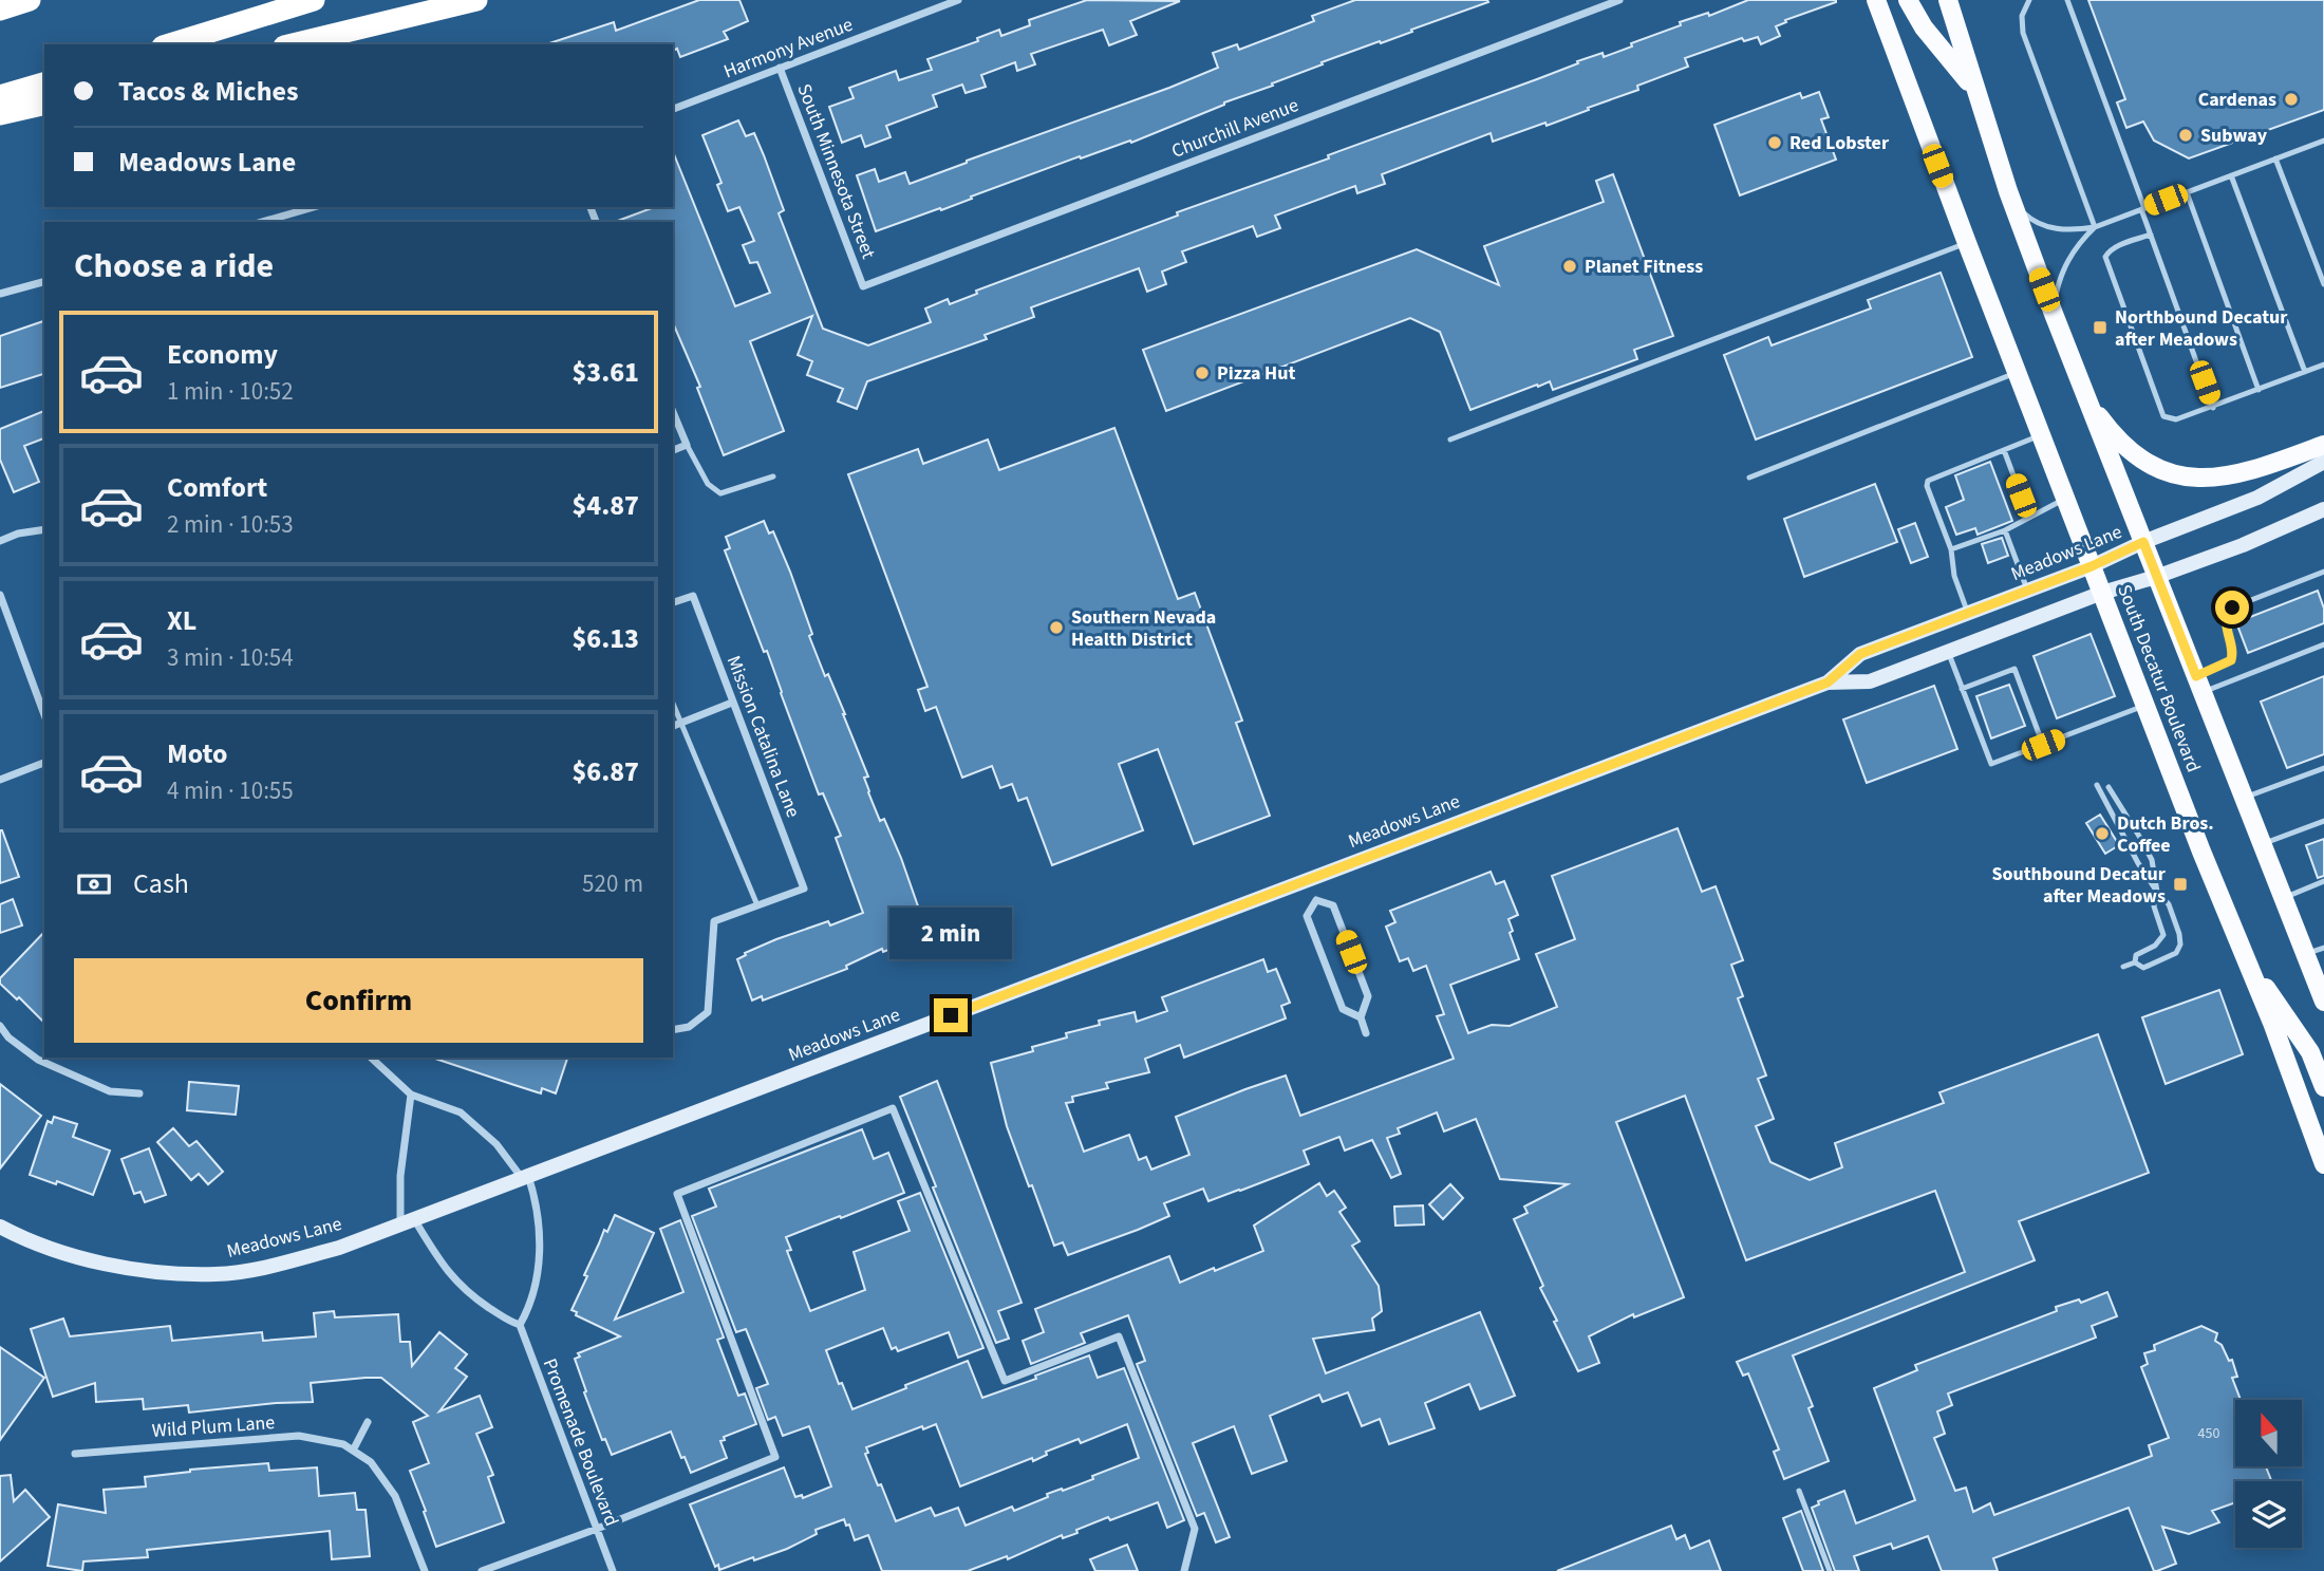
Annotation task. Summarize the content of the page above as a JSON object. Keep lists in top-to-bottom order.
{
  "streets": {
    "main road": ["South Decatur Boulevard"],
    "street": [
      "Harmony Avenue",
      "Churchill Avenue",
      "South Minnesota Street",
      "Meadows Lane",
      "Mission Catalina Lane",
      "Wild Plum Lane",
      "Promenade Boulevard"
    ]
  },
  "crossings": [
    ["Harmony Avenue", "South Minnesota Street"],
    ["Churchill Avenue", "South Minnesota Street"],
    ["Meadows Lane", "South Decatur Boulevard"]
  ],
  "places": {
    "other": [
      "Cardenas",
      "Subway",
      "Red Lobster",
      "Planet Fitness",
      "Pizza Hut",
      "Southern Nevada Health District",
      "Dutch Bros. Coffee"
    ],
    "transit": ["Northbound Decatur after Meadows", "Southbound Decatur after Meadows"]
  },
  "house_numbers": ["450"],
  "north": "top",
  "page": {
    "banner": ["Tacos & Miches", "Meadows Lane"],
    "heading": "Choose a ride",
    "list": [
      {
        "name": "Economy",
        "note": "1 min · 10:52",
        "value": "$3.61"
      },
      {
        "name": "Comfort",
        "note": "2 min · 10:53",
        "value": "$4.87"
      },
      {
        "name": "XL",
        "note": "3 min · 10:54",
        "value": "$6.13"
      },
      {
        "name": "Moto",
        "note": "4 min · 10:55",
        "value": "$6.87"
      }
    ],
    "pay": ["Cash", "520 m"],
    "bubble": "2 min",
    "buttons": "Confirm"
  }
}
